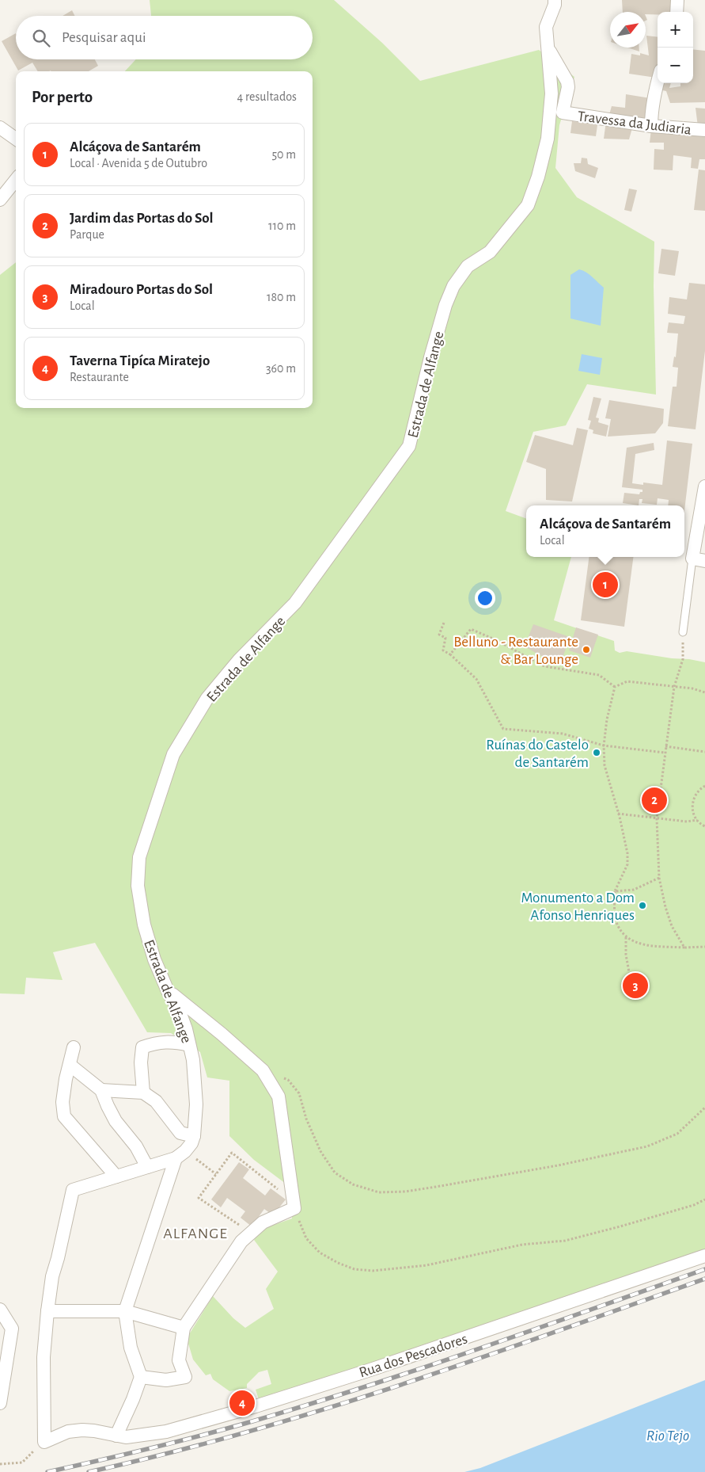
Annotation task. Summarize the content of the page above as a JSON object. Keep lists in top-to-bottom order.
{
  "streets": {
    "street": ["Travessa da Judiaria", "Estrada de Alfange", "Rua dos Pescadores"]
  },
  "crossings": [
    ["Travessa da Judiaria", "Estrada de Alfange"]
  ],
  "districts": ["ALFANGE"],
  "water": ["Rio Tejo"],
  "places": ["Belluno - Restaurante & Bar Lounge", "Ruínas do Castelo de Santarém", "Monumento a Dom Afonso Henriques"],
  "north": "top right",
  "page": {
    "map_buttons": ["+", "−"],
    "search": "Pesquisar aqui",
    "heading": ["Por perto", "4 resultados"],
    "list": [
      {
        "mark": "1",
        "name": "Alcáçova de Santarém",
        "note": "Local · Avenida 5 de Outubro",
        "value": "50 m"
      },
      {
        "mark": "2",
        "name": "Jardim das Portas do Sol",
        "note": "Parque",
        "value": "110 m"
      },
      {
        "mark": "3",
        "name": "Miradouro Portas do Sol",
        "note": "Local",
        "value": "180 m"
      },
      {
        "mark": "4",
        "name": "Taverna Tipíca Miratejo",
        "note": "Restaurante",
        "value": "360 m"
      }
    ],
    "popup": ["Alcáçova de Santarém", "Local"],
    "pins": [
      "1",
      "2",
      "3",
      "4"
    ]
  }
}
